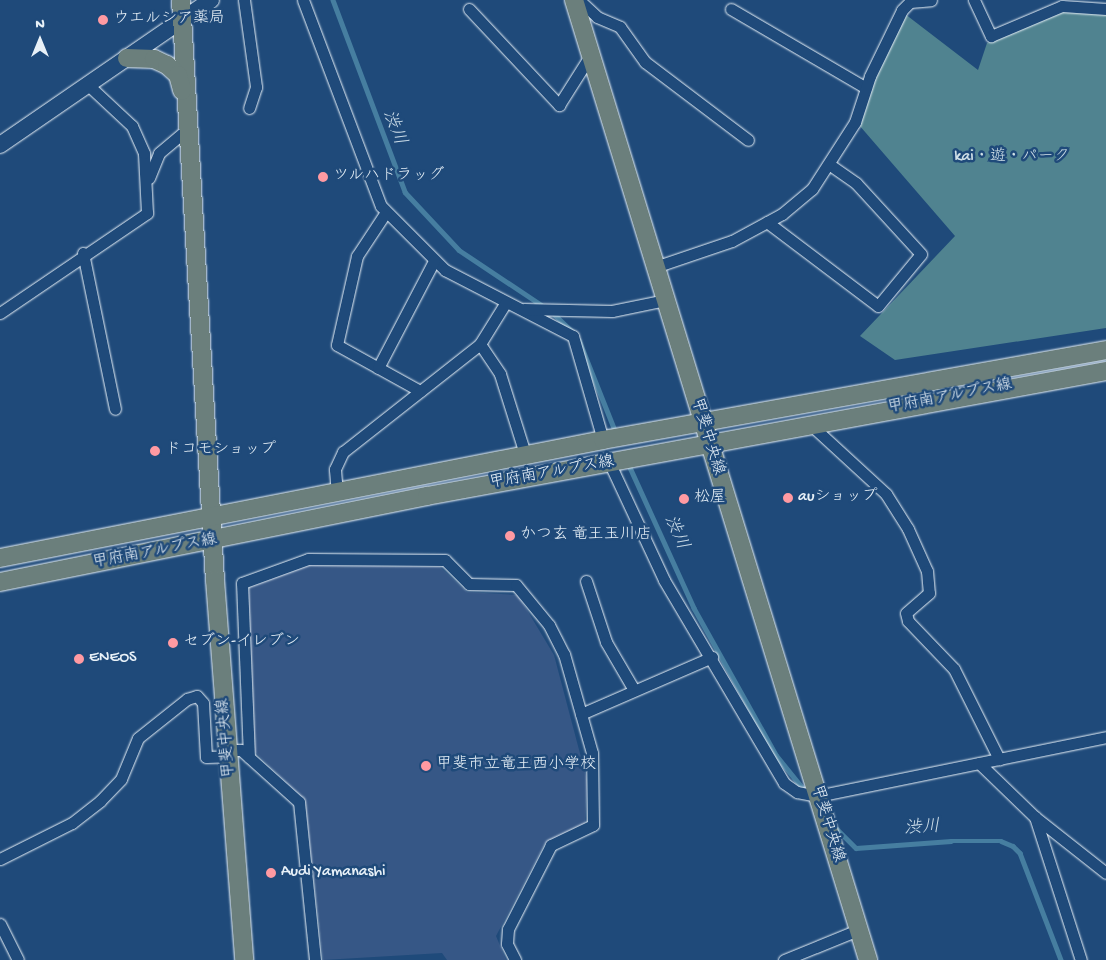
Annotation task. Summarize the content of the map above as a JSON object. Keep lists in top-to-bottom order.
{
  "streets": {
    "main road": ["甲府南アルプス線", "甲斐中央線"]
  },
  "crossings": [
    ["甲府南アルプス線", "甲斐中央線"]
  ],
  "water": ["渋川"],
  "parks": ["kai・遊・パーク"],
  "places": [
    "ウエルシア薬局",
    "ツルハドラッグ",
    "ドコモショップ",
    "auショップ",
    "松屋",
    "かつ玄 竜王玉川店",
    "セブン-イレブン",
    "ENEOS",
    "甲斐市立竜王西小学校",
    "Audi Yamanashi"
  ],
  "north": "top"
}
